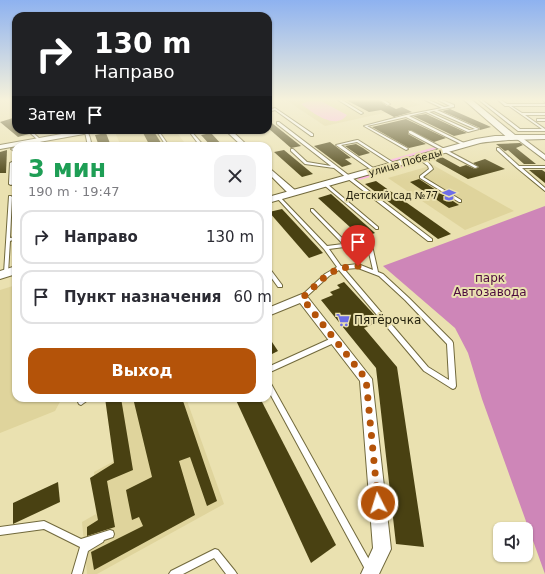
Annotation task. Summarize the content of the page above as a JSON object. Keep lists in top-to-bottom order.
{
  "streets": {
    "main road": ["улица Победы"]
  },
  "parks": ["парк Автозавода"],
  "places": {
    "school or university": ["Детский сад №77"],
    "supermarket": ["Пятёрочка"]
  },
  "page": {
    "turn": ["130 m", "Направо"],
    "then": "Затем",
    "heading": ["3 мин", "190 m · 19:47"],
    "list": [
      {
        "name": "Направо",
        "value": "130 m"
      },
      {
        "name": "Пункт назначения",
        "value": "60 m"
      }
    ],
    "buttons": "Выход"
  }
}
